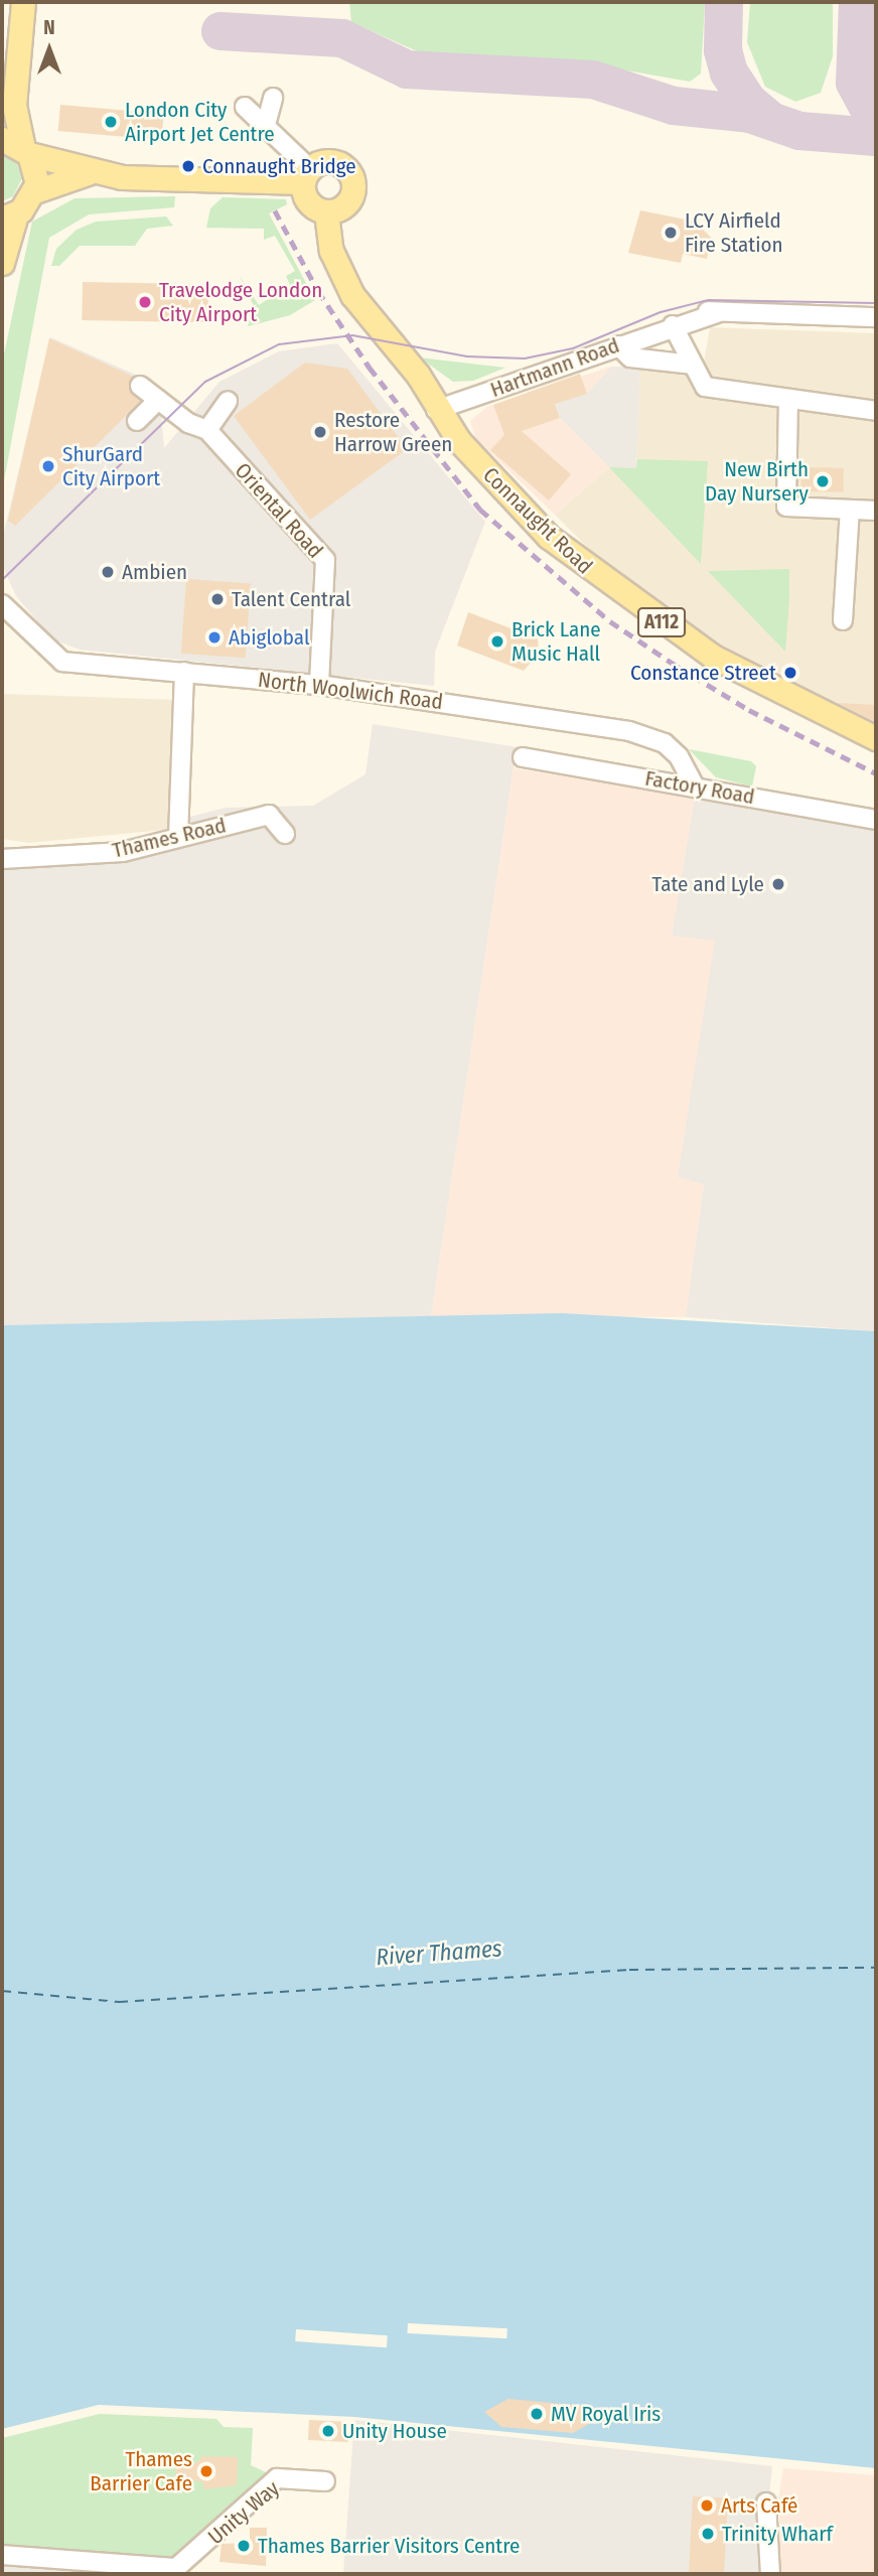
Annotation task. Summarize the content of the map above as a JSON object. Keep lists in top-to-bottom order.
{
  "streets": {
    "main road": ["Connaught Road", "A112"],
    "street": [
      "Hartmann Road",
      "Oriental Road",
      "North Woolwich Road",
      "Factory Road",
      "Thames Road",
      "Unity Way"
    ]
  },
  "crossings": [
    ["Hartmann Road", "Connaught Road"],
    ["Oriental Road", "North Woolwich Road"],
    ["North Woolwich Road", "Factory Road"]
  ],
  "water": ["River Thames"],
  "places": [
    "London City Airport Jet Centre",
    "Connaught Bridge",
    "LCY Airfield Fire Station",
    "Travelodge London City Airport",
    "Restore Harrow Green",
    "ShurGard City Airport",
    "New Birth Day Nursery",
    "Ambien",
    "Talent Central",
    "Abiglobal",
    "Brick Lane Music Hall",
    "Constance Street",
    "Tate and Lyle",
    "MV Royal Iris",
    "Unity House",
    "Thames Barrier Cafe",
    "Arts Café",
    "Trinity Wharf",
    "Thames Barrier Visitors Centre"
  ],
  "north": "top"
}
